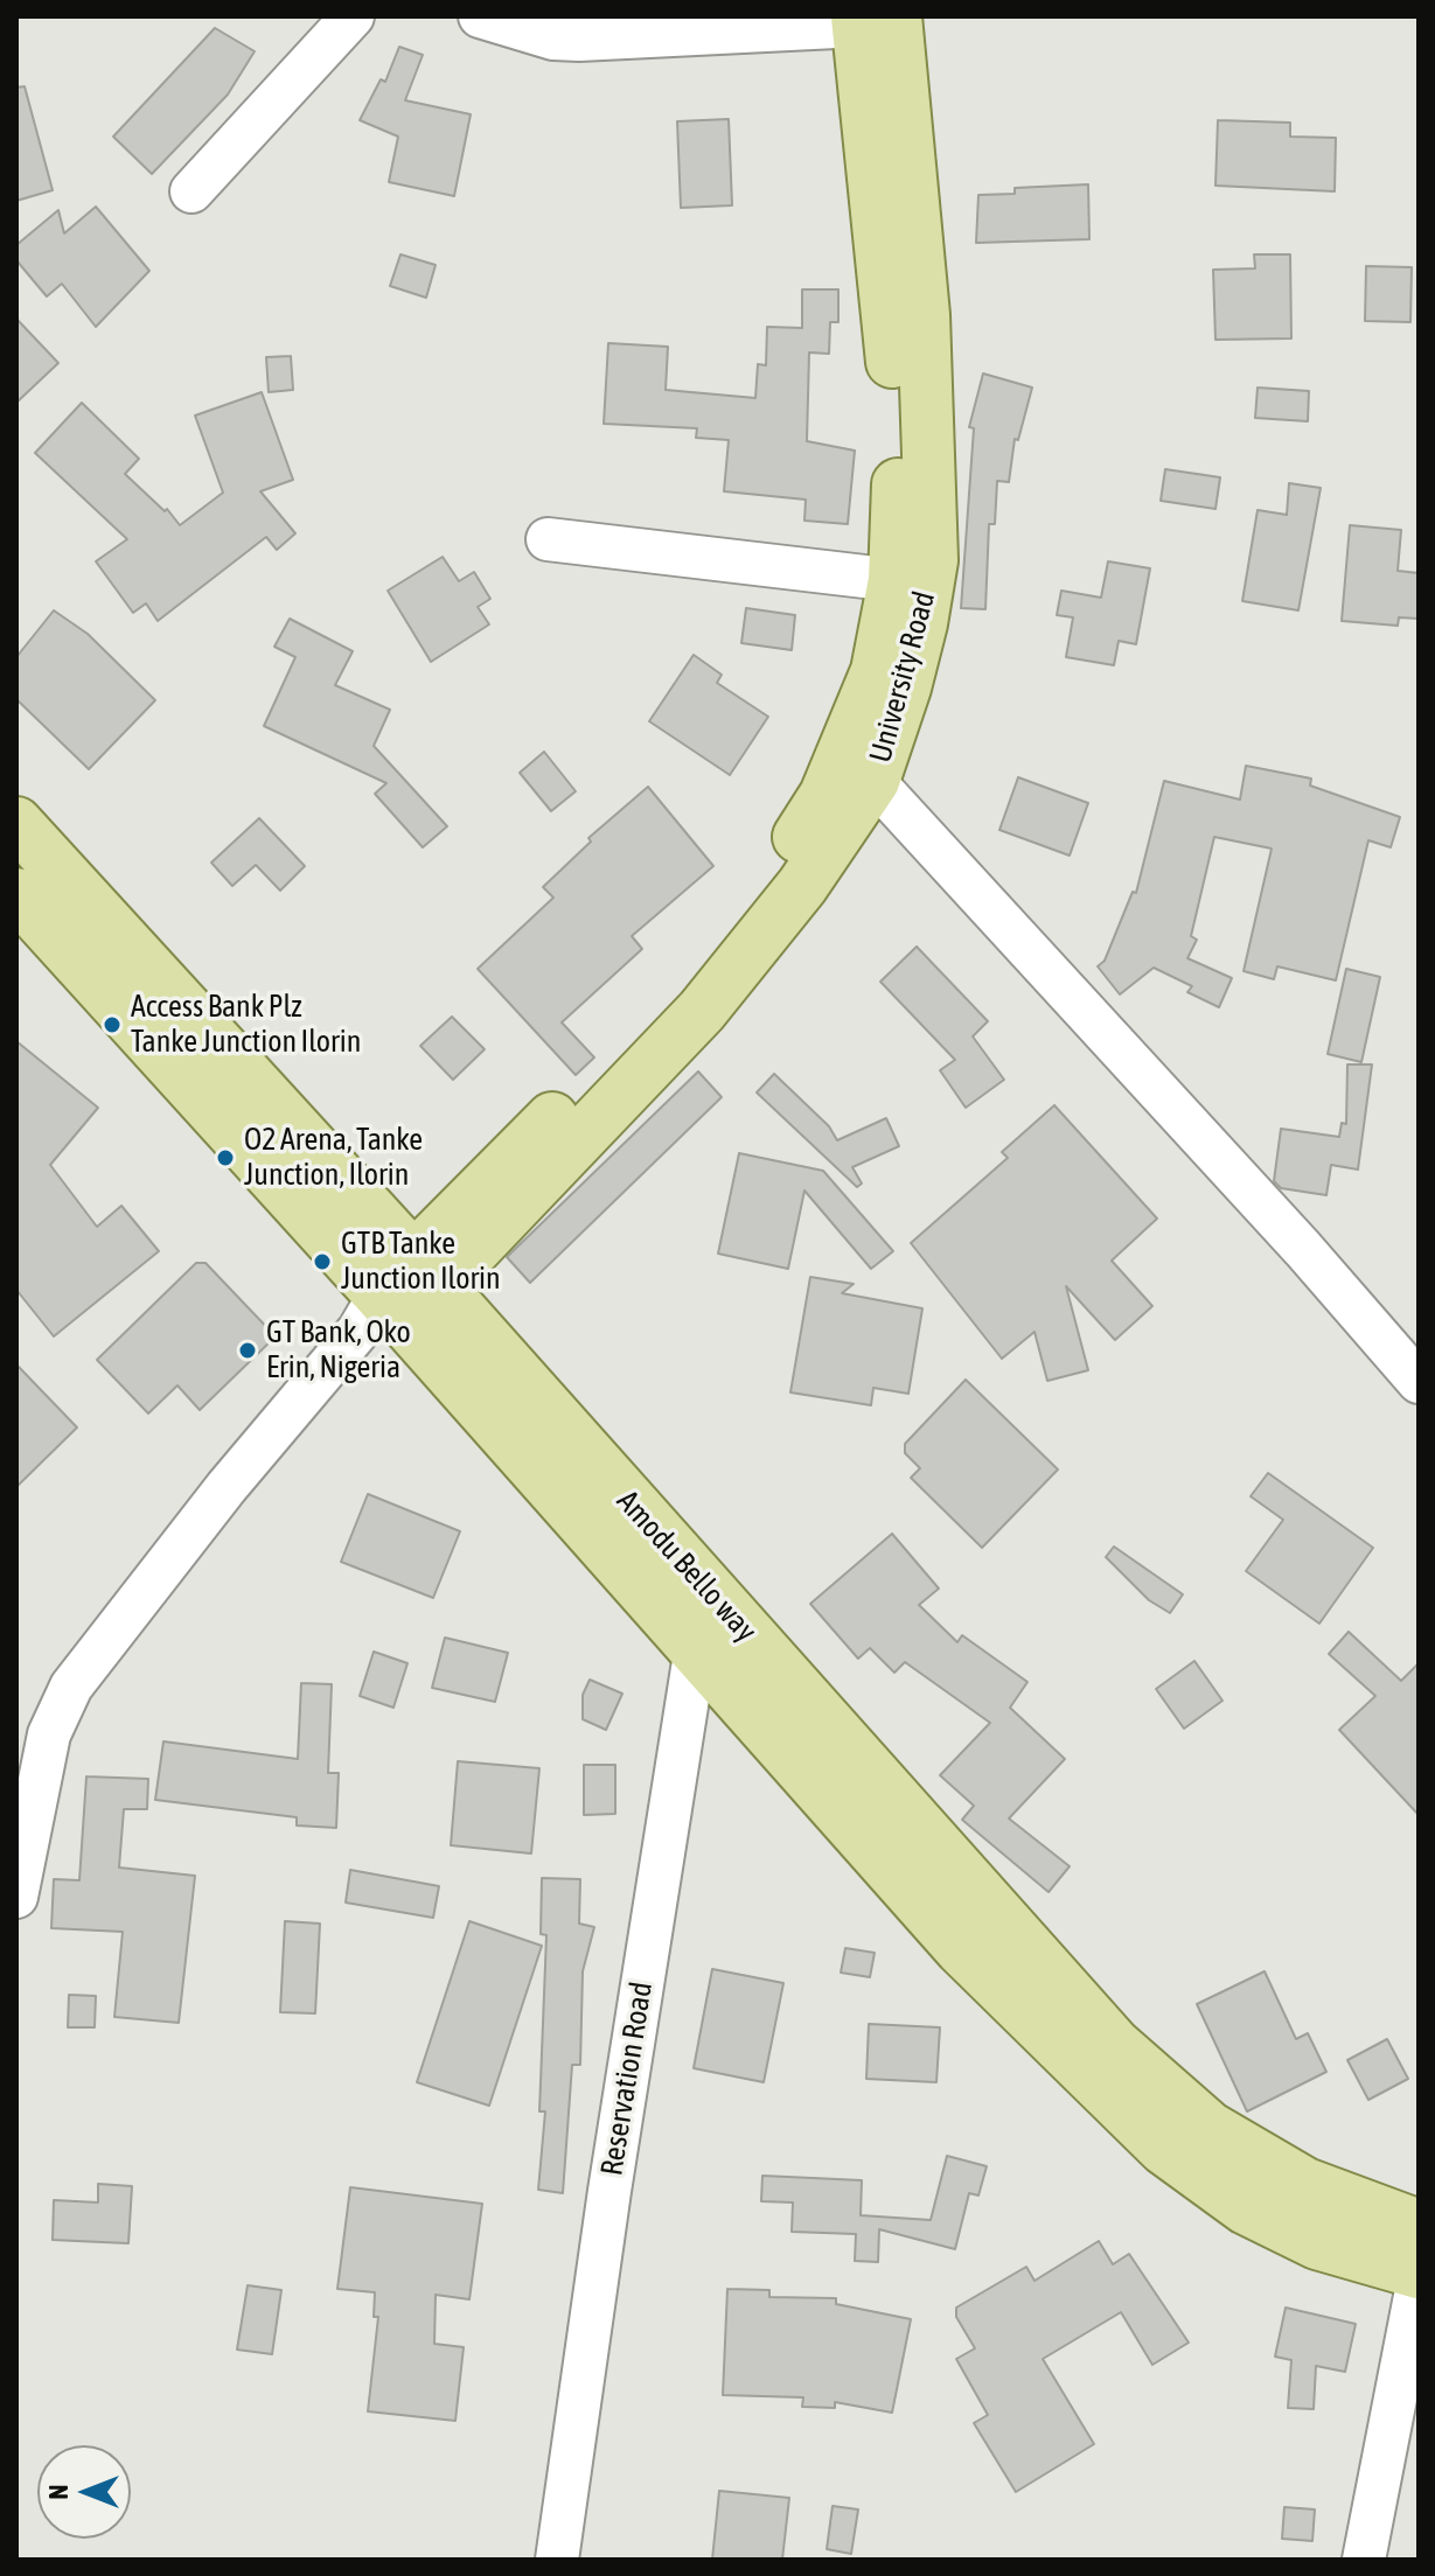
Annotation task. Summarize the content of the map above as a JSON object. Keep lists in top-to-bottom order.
{
  "streets": {
    "main road": ["University Road", "Amodu Bello way"],
    "street": ["Reservation Road"]
  },
  "crossings": [
    ["University Road", "Amodu Bello way"],
    ["Amodu Bello way", "Reservation Road"]
  ],
  "places": [
    "Access Bank Plz Tanke Junction Ilorin",
    "O2 Arena, Tanke Junction, Ilorin",
    "GTB Tanke Junction Ilorin",
    "GT Bank, Oko Erin, Nigeria"
  ],
  "north": "left"
}
